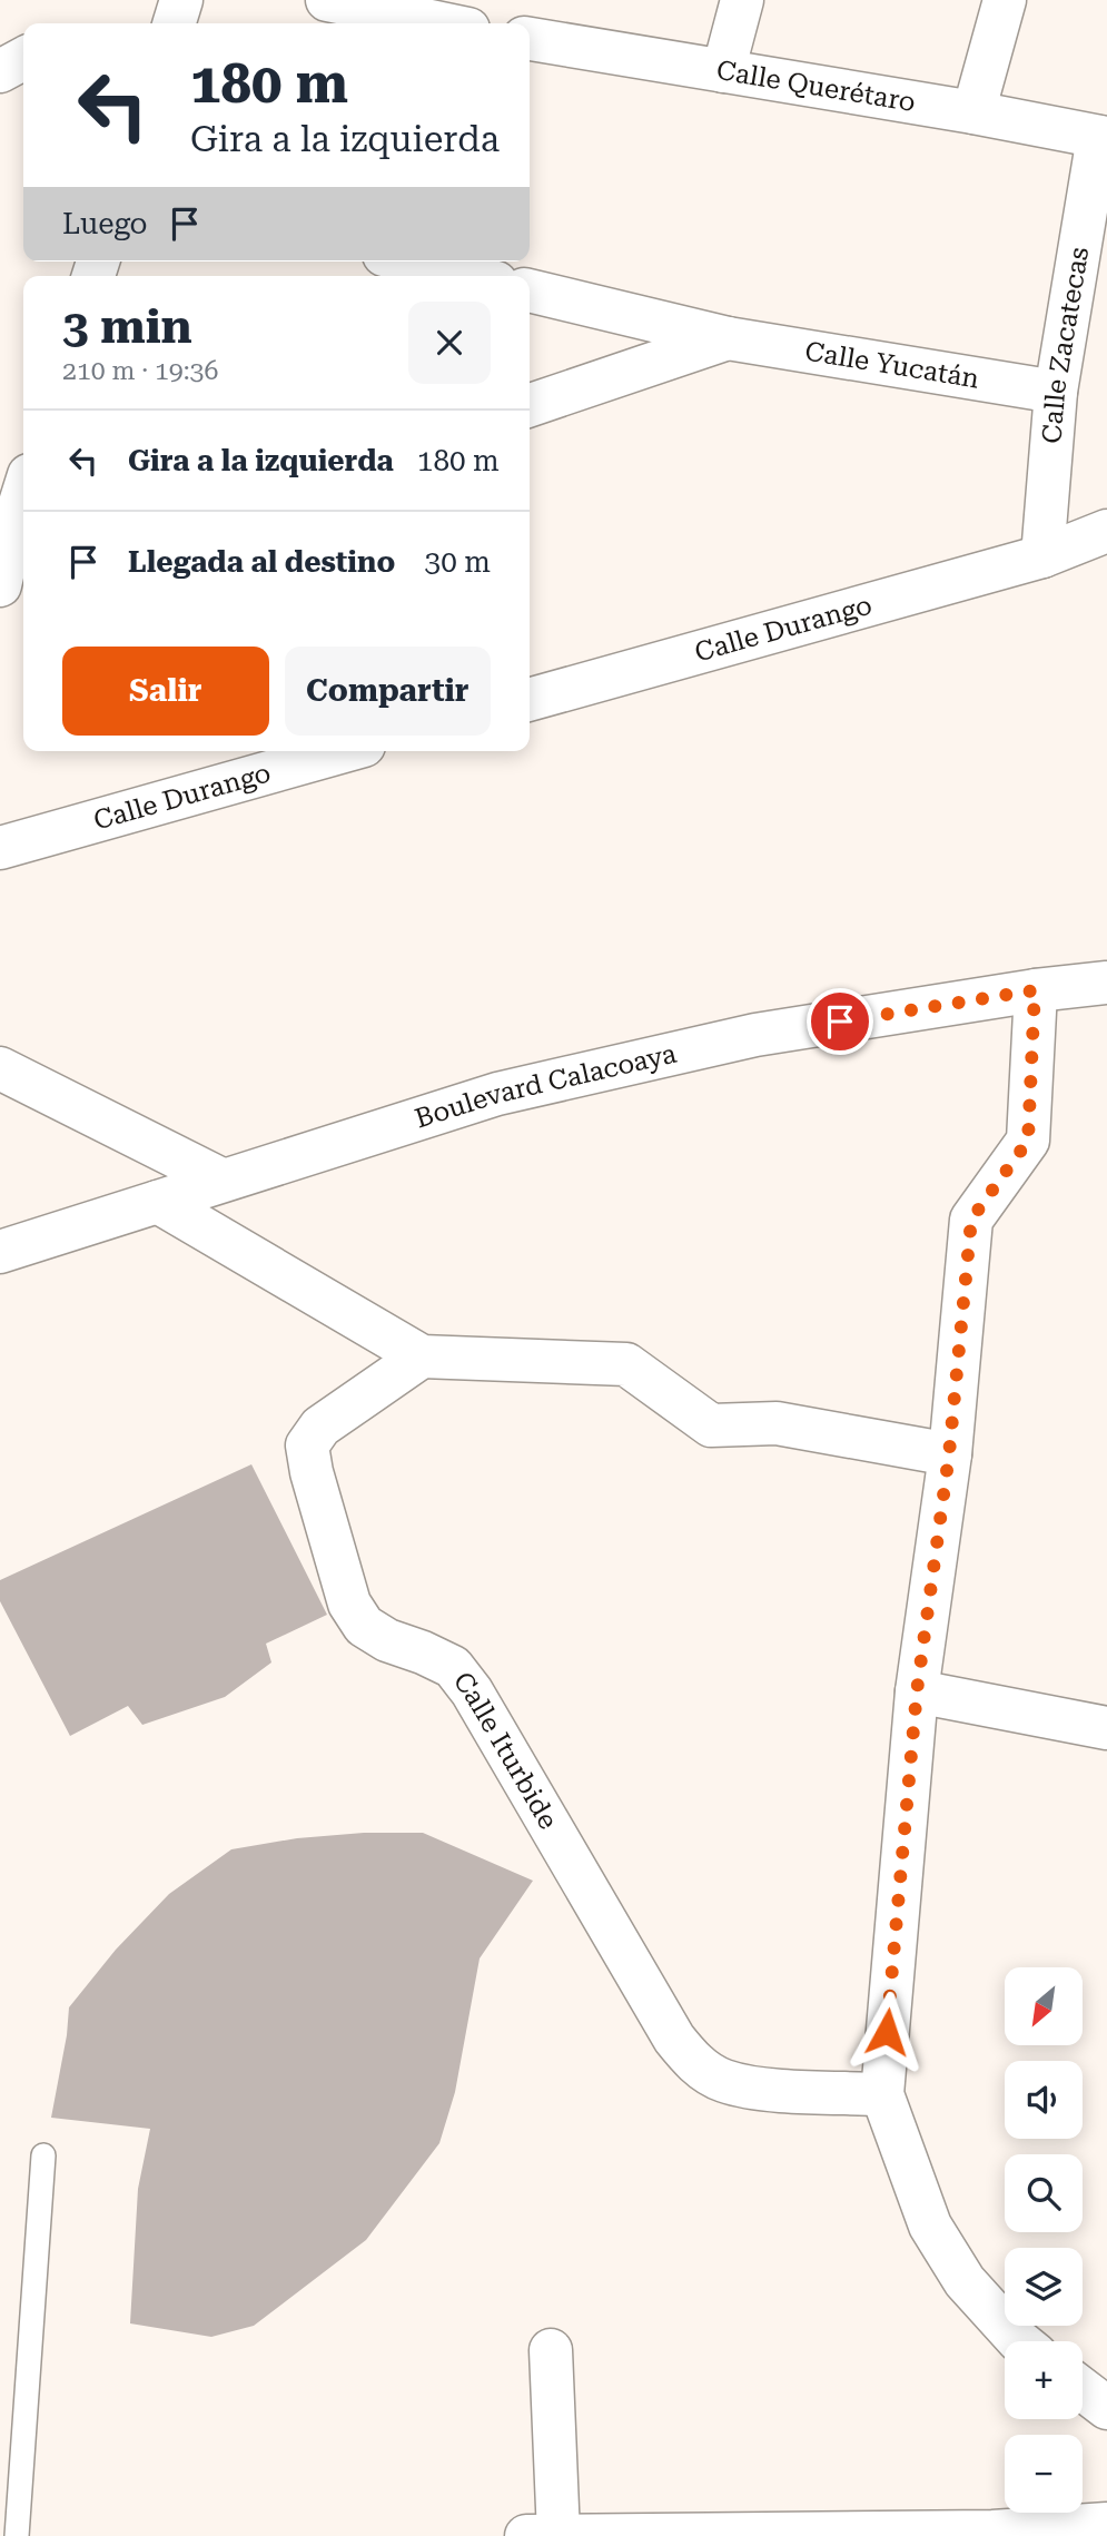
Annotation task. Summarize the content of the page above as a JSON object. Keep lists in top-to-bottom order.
{
  "streets": {
    "street": [
      "Calle Querétaro",
      "Calle Zacatecas",
      "Calle Yucatán",
      "Calle Durango",
      "Boulevard Calacoaya",
      "Calle Iturbide"
    ]
  },
  "crossings": [
    ["Calle Querétaro", "Calle Zacatecas"],
    ["Calle Zacatecas", "Calle Yucatán"],
    ["Calle Zacatecas", "Calle Durango"]
  ],
  "north": "bottom left",
  "page": {
    "turn": ["180 m", "Gira a la izquierda"],
    "then": "Luego",
    "heading": ["3 min", "210 m · 19:36"],
    "list": [
      {
        "name": "Gira a la izquierda",
        "value": "180 m"
      },
      {
        "name": "Llegada al destino",
        "value": "30 m"
      }
    ],
    "buttons": ["Salir", "Compartir"],
    "map_buttons": ["+", "−"]
  }
}
